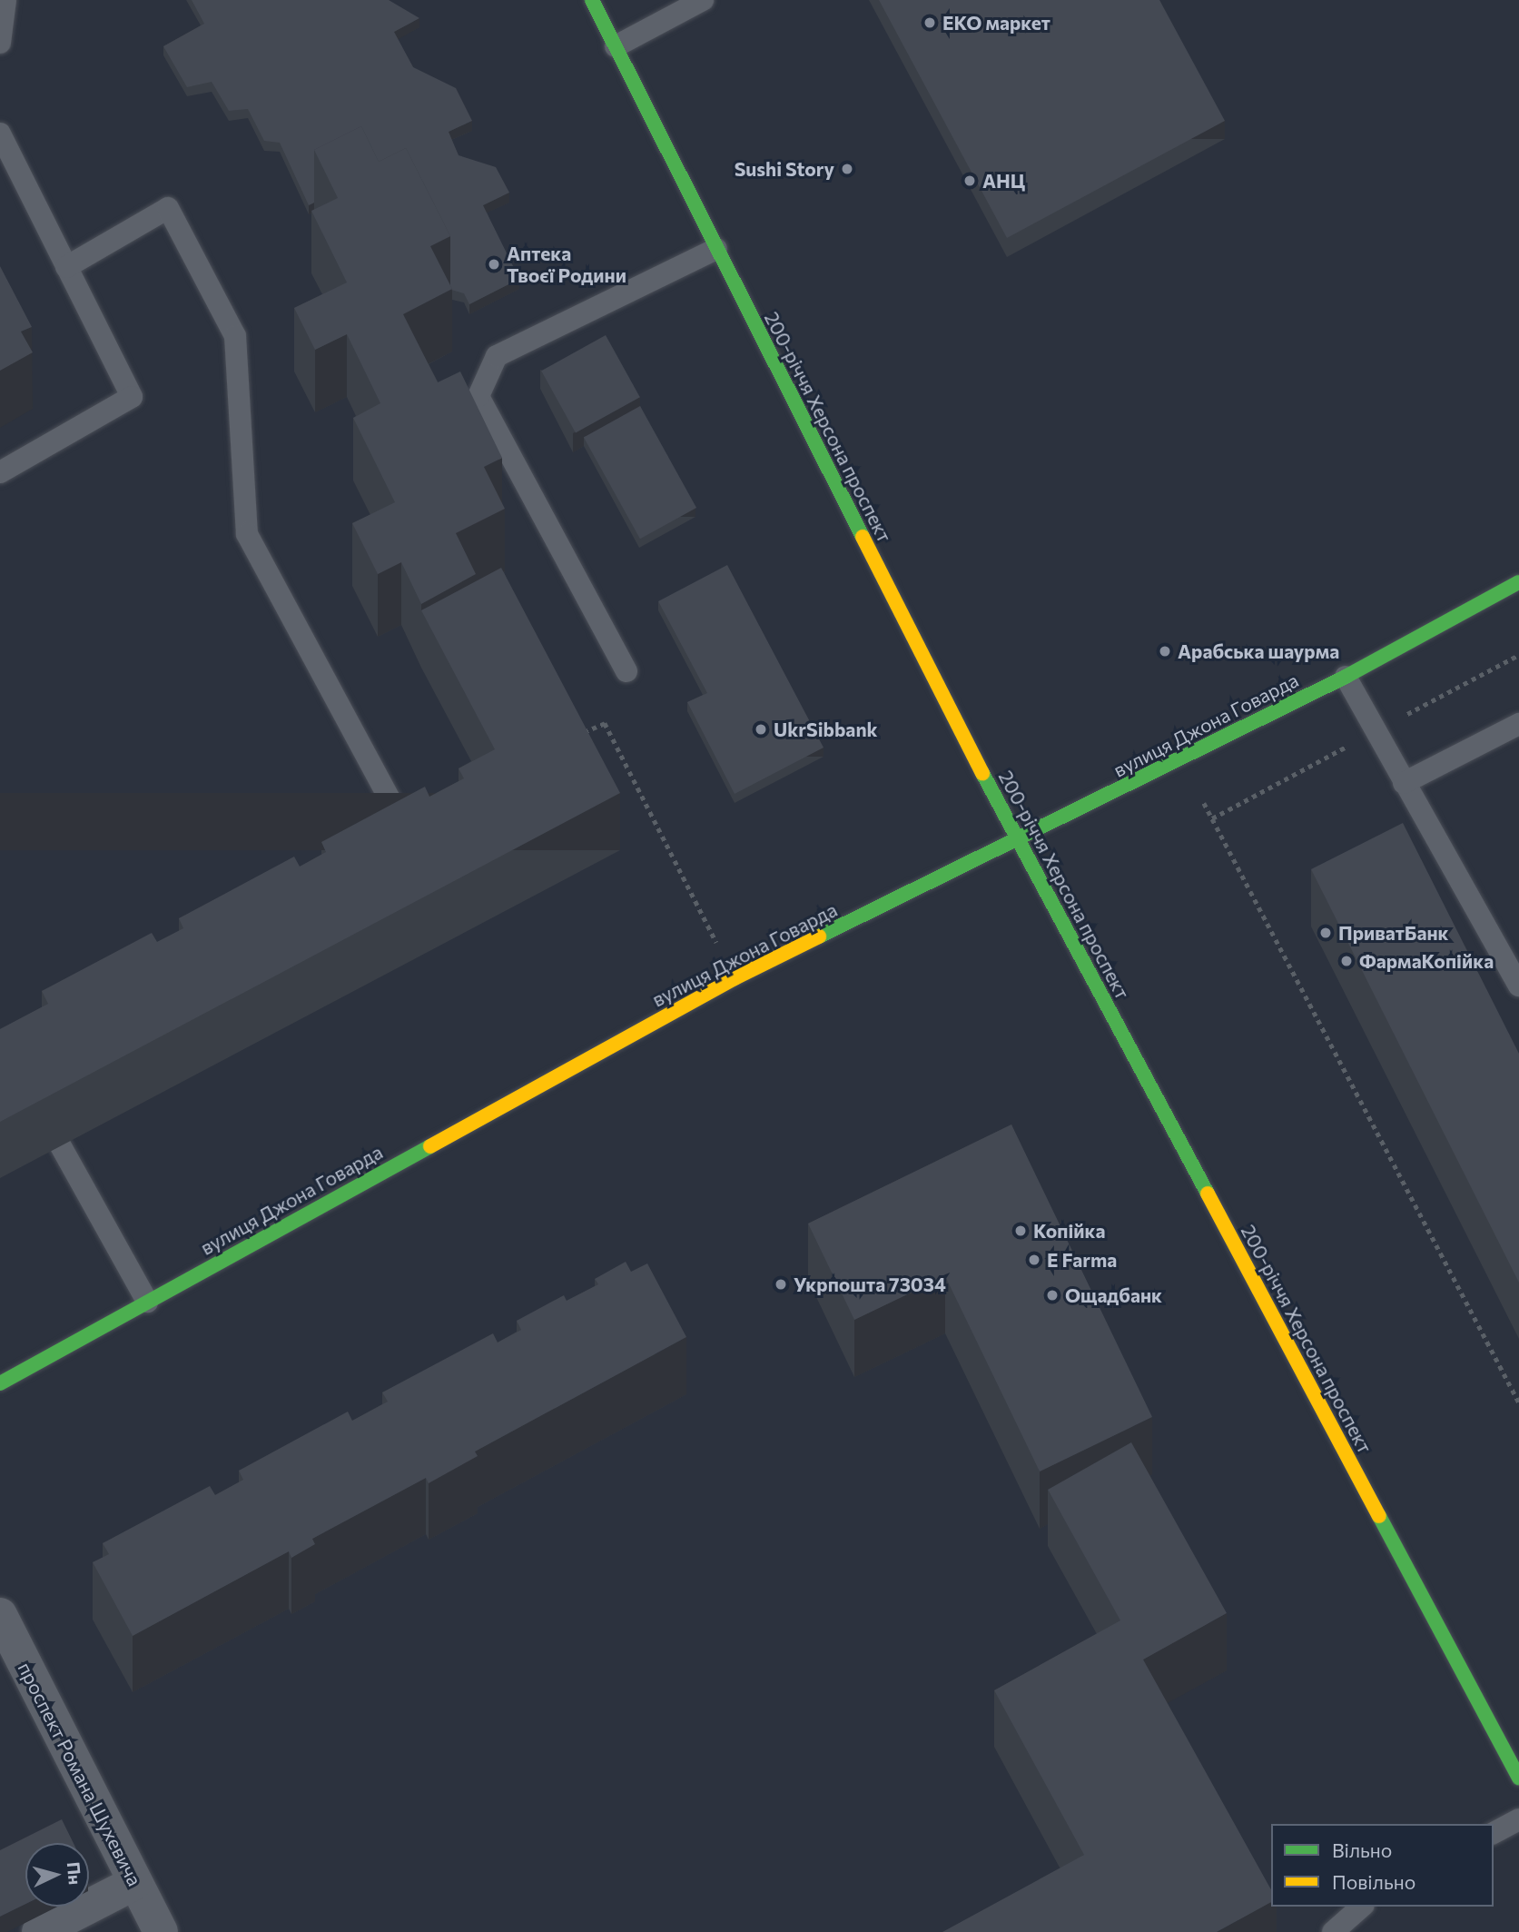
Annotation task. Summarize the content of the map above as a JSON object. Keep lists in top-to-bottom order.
{
  "streets": {
    "street": ["200-річчя Херсона проспект", "вулиця Джона Говарда", "проспект Романа Шухевича"]
  },
  "crossings": [
    ["200-річчя Херсона проспект", "вулиця Джона Говарда"]
  ],
  "places": [
    "ЕКО маркет",
    "Sushi Story",
    "АНЦ",
    "Аптека Твоєї Родини",
    "Арабська шаурма",
    "UkrSibbank",
    "ПриватБанк",
    "ФармаКопійка",
    "Копійка",
    "E Farma",
    "Укрпошта 73034",
    "Ощадбанк"
  ],
  "legend": ["Вільно", "Повільно"],
  "north": "right"
}
